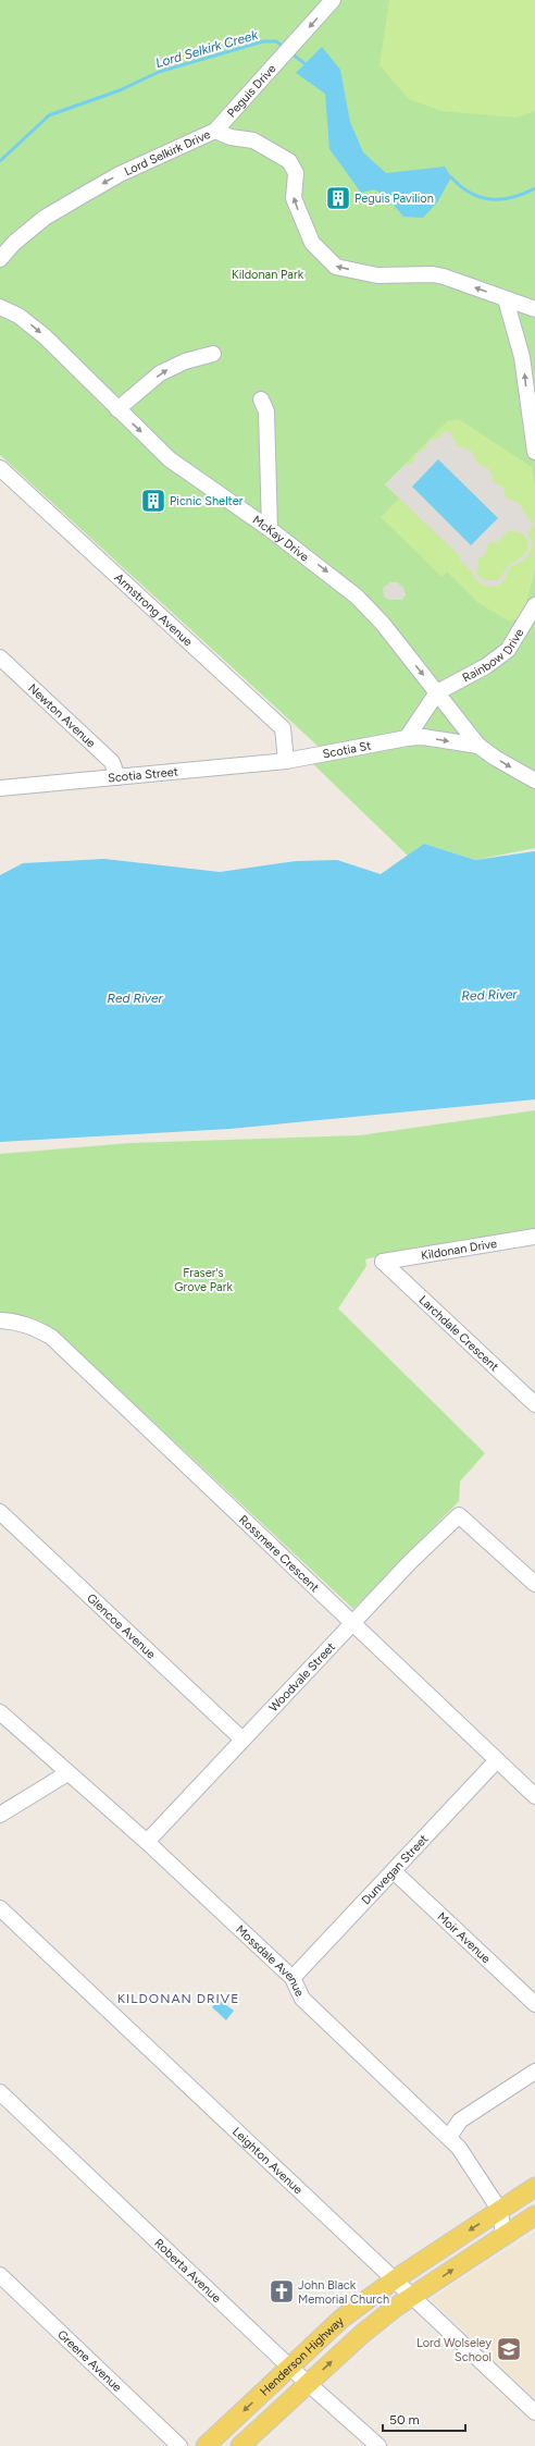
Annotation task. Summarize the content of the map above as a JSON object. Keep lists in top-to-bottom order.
{
  "streets": {
    "main road": ["Henderson Highway"],
    "street": [
      "Peguis Drive",
      "Lord Selkirk Drive",
      "McKay Drive",
      "Armstrong Avenue",
      "Rainbow Drive",
      "Newton Avenue",
      "Scotia St",
      "Scotia Street",
      "Kildonan Drive",
      "Larchdale Crescent",
      "Rossmere Crescent",
      "Glencoe Avenue",
      "Woodvale Street",
      "Dunvegan Street",
      "Moir Avenue",
      "Mossdale Avenue",
      "Leighton Avenue",
      "Roberta Avenue",
      "Greene Avenue"
    ]
  },
  "crossings": [
    ["Peguis Drive", "Lord Selkirk Drive"],
    ["McKay Drive", "Rainbow Drive"],
    ["McKay Drive", "Scotia St"],
    ["Armstrong Avenue", "Scotia St"],
    ["Armstrong Avenue", "Scotia Street"],
    ["Newton Avenue", "Scotia Street"],
    ["Scotia St", "Scotia Street"],
    ["Kildonan Drive", "Larchdale Crescent"],
    ["Rossmere Crescent", "Woodvale Street"],
    ["Rossmere Crescent", "Dunvegan Street"],
    ["Glencoe Avenue", "Woodvale Street"],
    ["Woodvale Street", "Mossdale Avenue"],
    ["Dunvegan Street", "Moir Avenue"],
    ["Dunvegan Street", "Mossdale Avenue"],
    ["Mossdale Avenue", "Henderson Highway"],
    ["Leighton Avenue", "Henderson Highway"],
    ["Roberta Avenue", "Henderson Highway"]
  ],
  "one_way": [
    "Peguis Drive",
    "Lord Selkirk Drive",
    "McKay Drive",
    "Scotia St"
  ],
  "districts": ["KILDONAN DRIVE"],
  "water": ["Lord Selkirk Creek", "Red River"],
  "parks": ["Kildonan Park", "Fraser's Grove Park"],
  "places": {
    "building": ["Peguis Pavilion", "Picnic Shelter"],
    "church": ["John Black Memorial Church"],
    "school or university": ["Lord Wolseley School"]
  },
  "scale_bar": "50 m"
}
